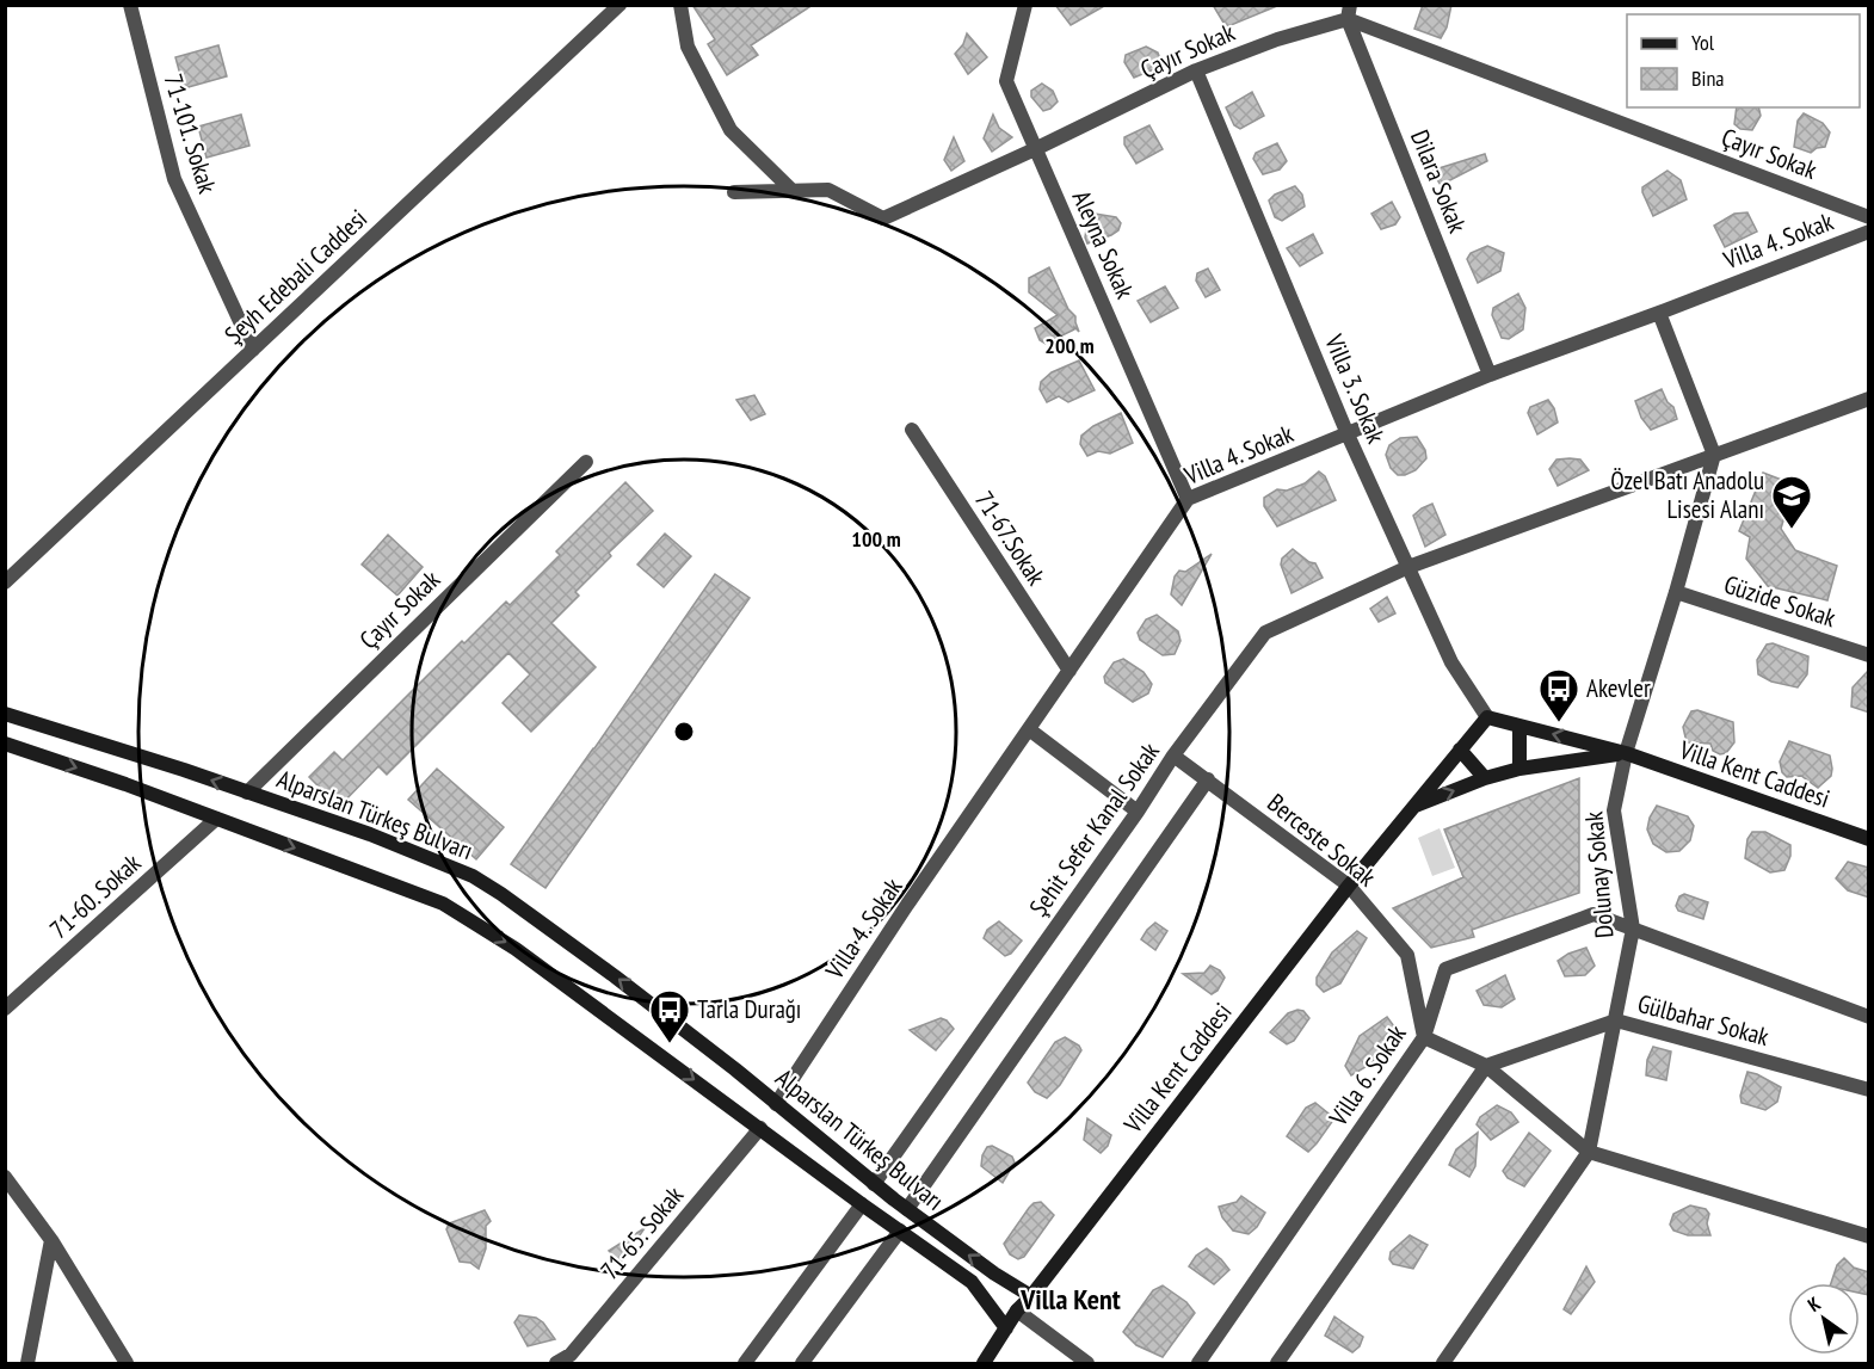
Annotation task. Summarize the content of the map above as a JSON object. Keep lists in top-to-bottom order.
{
  "streets": {
    "street": [
      "Çayır Sokak",
      "71-101. Sokak",
      "Dilara Sokak",
      "Villa 4. Sokak",
      "Aleyna Sokak",
      "Şeyh Edebali Caddesi",
      "Villa 3. Sokak",
      "71-67.Sokak",
      "Güzide Sokak",
      "Villa Kent Caddesi",
      "Alparslan Türkeş Bulvarı",
      "Şehit Sefer Kanal Sokak",
      "Berceste Sokak",
      "Dolunay Sokak",
      "71-60. Sokak",
      "Gülbahar Sokak",
      "Villa 6. Sokak",
      "71-65. Sokak"
    ]
  },
  "crossings": [
    ["Çayır Sokak", "Dilara Sokak"],
    ["Çayır Sokak", "Aleyna Sokak"],
    ["Çayır Sokak", "Villa 3. Sokak"],
    ["Çayır Sokak", "Alparslan Türkeş Bulvarı"],
    ["71-101. Sokak", "Şeyh Edebali Caddesi"],
    ["Dilara Sokak", "Villa 4. Sokak"],
    ["Villa 4. Sokak", "Aleyna Sokak"],
    ["Villa 4. Sokak", "Villa 3. Sokak"],
    ["Villa 4. Sokak", "71-67.Sokak"],
    ["Villa 4. Sokak", "Alparslan Türkeş Bulvarı"],
    ["Villa 3. Sokak", "Villa Kent Caddesi"],
    ["Villa 3. Sokak", "Şehit Sefer Kanal Sokak"],
    ["Güzide Sokak", "Dolunay Sokak"],
    ["Villa Kent Caddesi", "Alparslan Türkeş Bulvarı"],
    ["Villa Kent Caddesi", "Berceste Sokak"],
    ["Villa Kent Caddesi", "Dolunay Sokak"],
    ["Alparslan Türkeş Bulvarı", "Şehit Sefer Kanal Sokak"],
    ["Alparslan Türkeş Bulvarı", "71-60. Sokak"],
    ["Alparslan Türkeş Bulvarı", "71-65. Sokak"],
    ["Şehit Sefer Kanal Sokak", "Berceste Sokak"],
    ["Şehit Sefer Kanal Sokak", "Dolunay Sokak"],
    ["Berceste Sokak", "Villa 6. Sokak"],
    ["Dolunay Sokak", "Gülbahar Sokak"],
    ["Dolunay Sokak", "Villa 6. Sokak"]
  ],
  "districts": ["Villa Kent"],
  "places": {
    "school or university": ["Özel Batı Anadolu Lisesi Alanı"],
    "bus stop": ["Akevler", "Tarla Durağı"]
  },
  "legend": ["Yol", "Bina"],
  "north": "top left",
  "rings": ["200 m", "100 m"]
}
